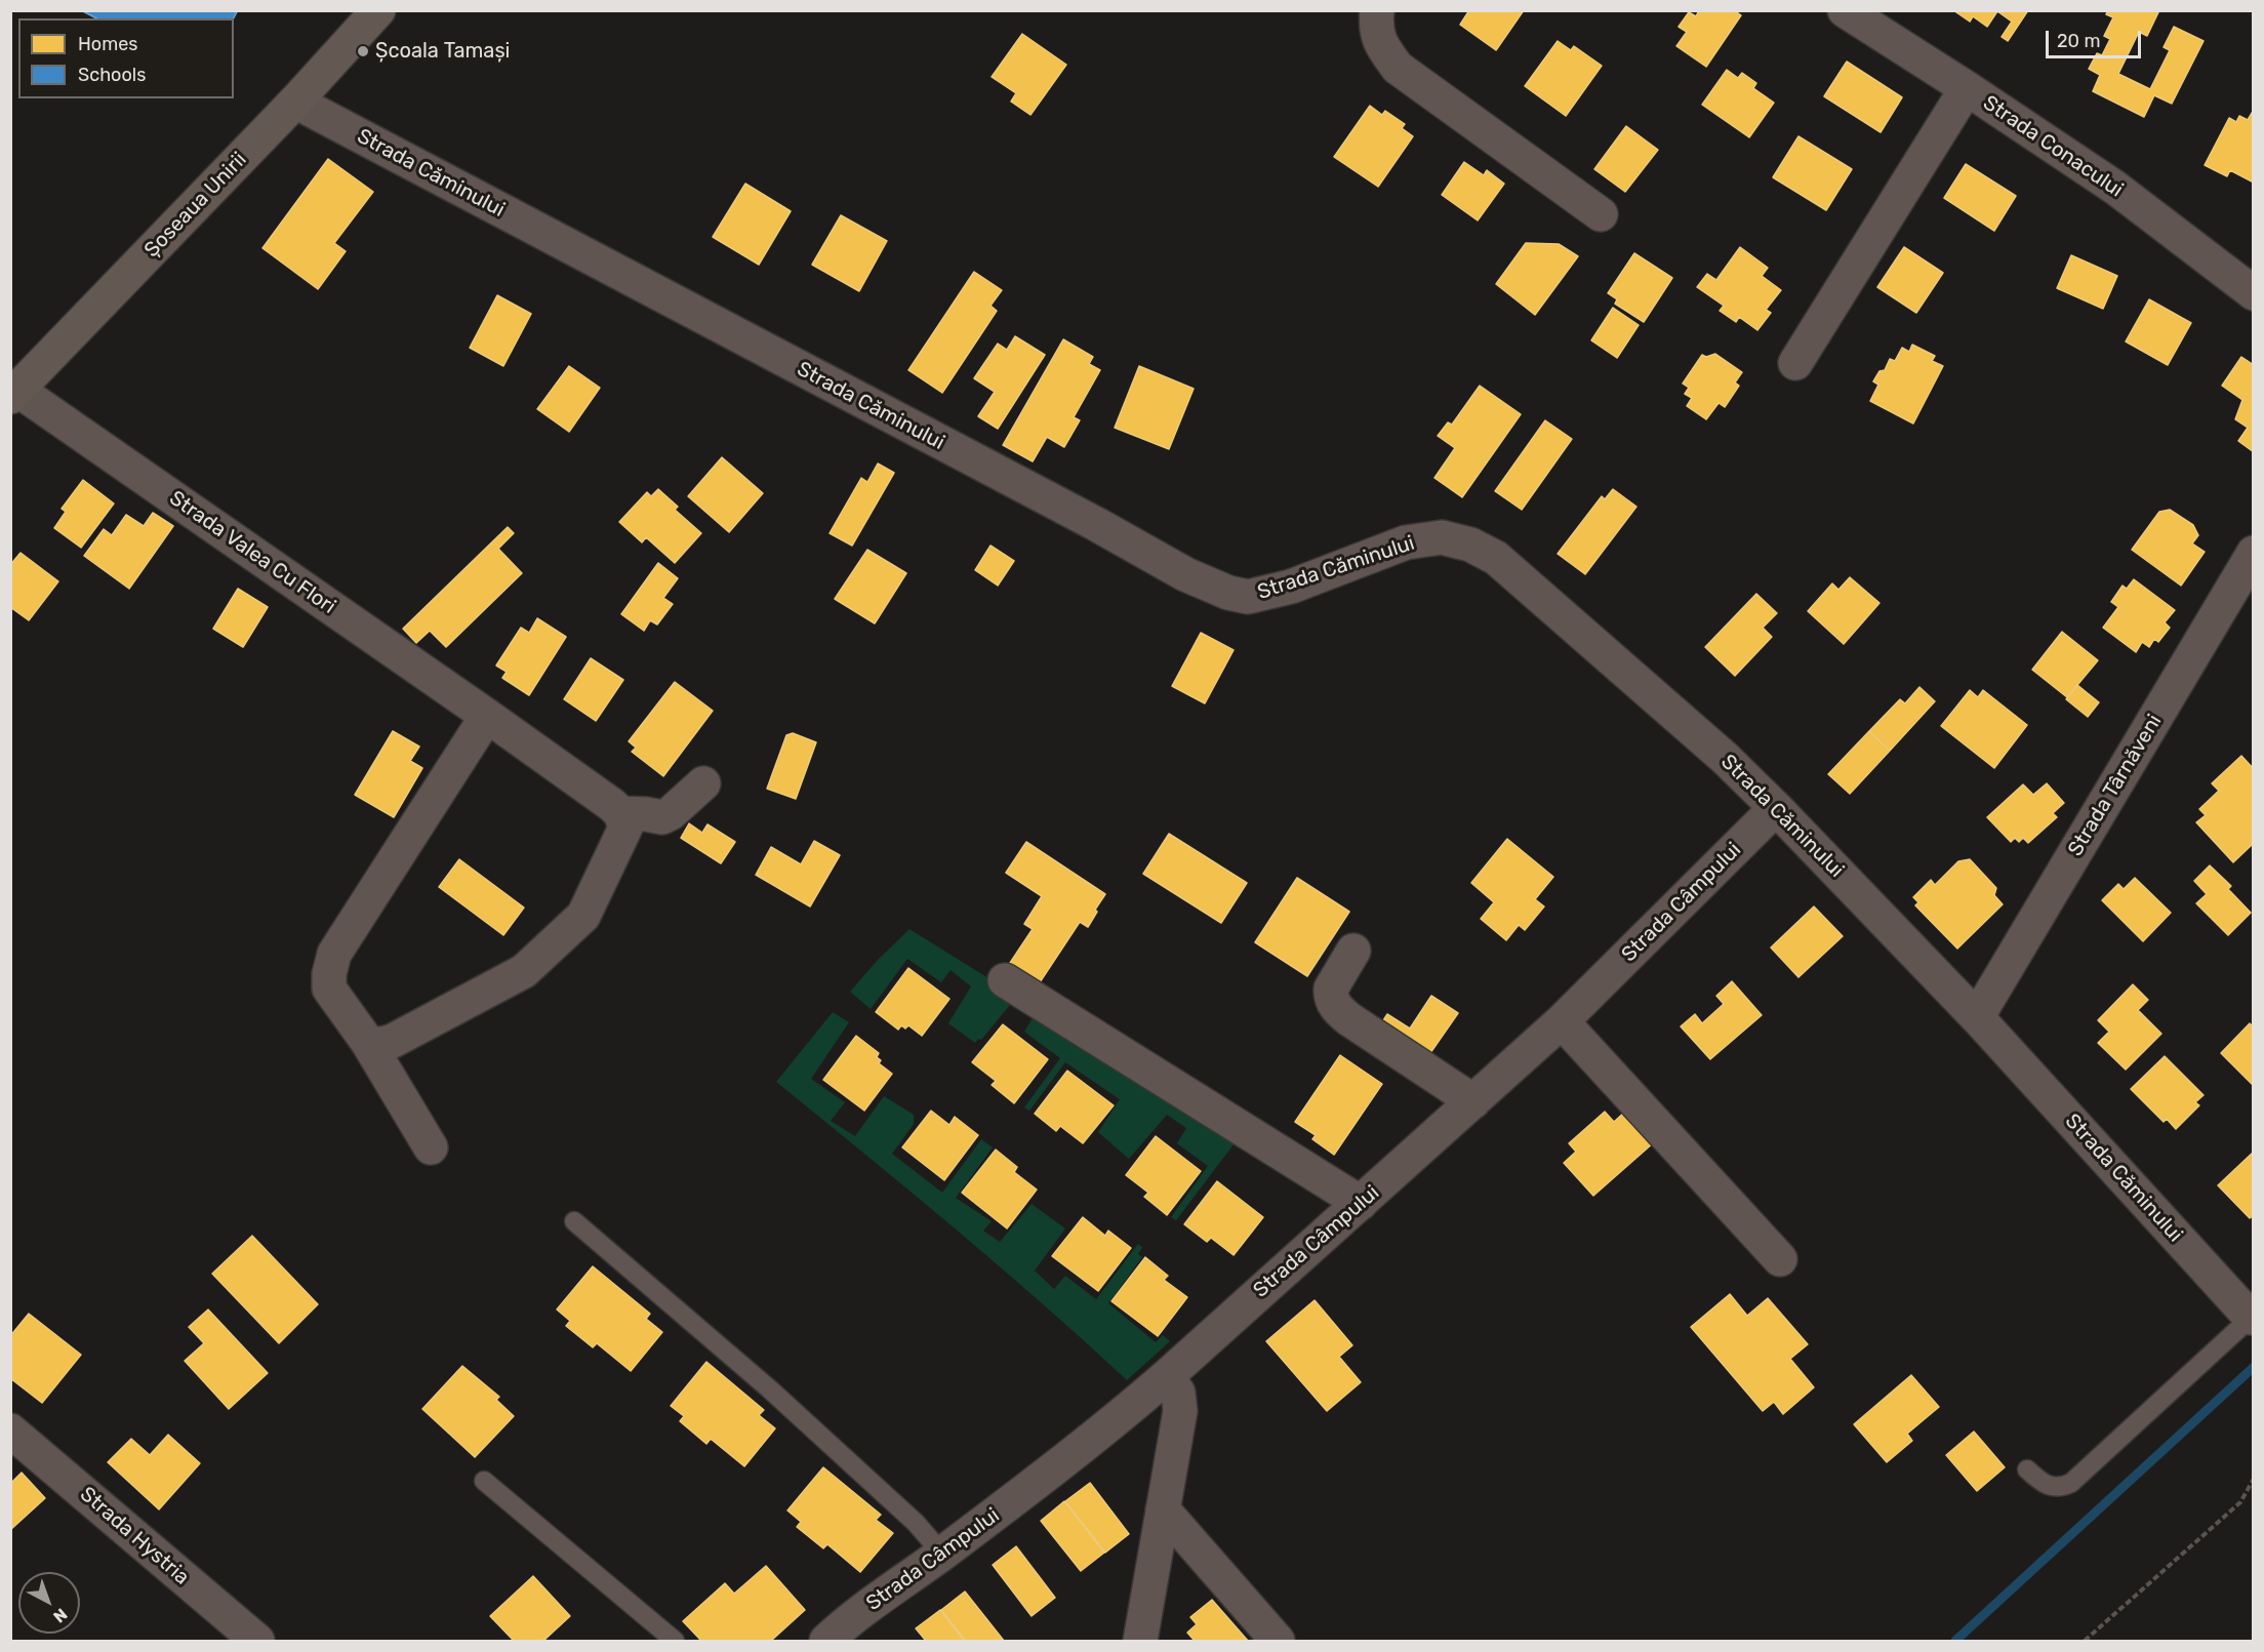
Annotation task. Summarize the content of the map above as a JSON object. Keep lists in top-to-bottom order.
{
  "streets": {
    "main road": ["Șoseaua Unirii"],
    "street": [
      "Strada Conacului",
      "Strada Căminului",
      "Strada Valea Cu Flori",
      "Strada Târnăveni",
      "Strada Câmpului",
      "Strada Hystria"
    ]
  },
  "crossings": [
    ["Strada Căminului", "Șoseaua Unirii"],
    ["Strada Căminului", "Strada Târnăveni"],
    ["Strada Căminului", "Strada Câmpului"],
    ["Șoseaua Unirii", "Strada Valea Cu Flori"]
  ],
  "places": ["Școala Tamași"],
  "legend": ["Homes", "Schools"],
  "scale_bar": "20 m",
  "north": "bottom right"
}
